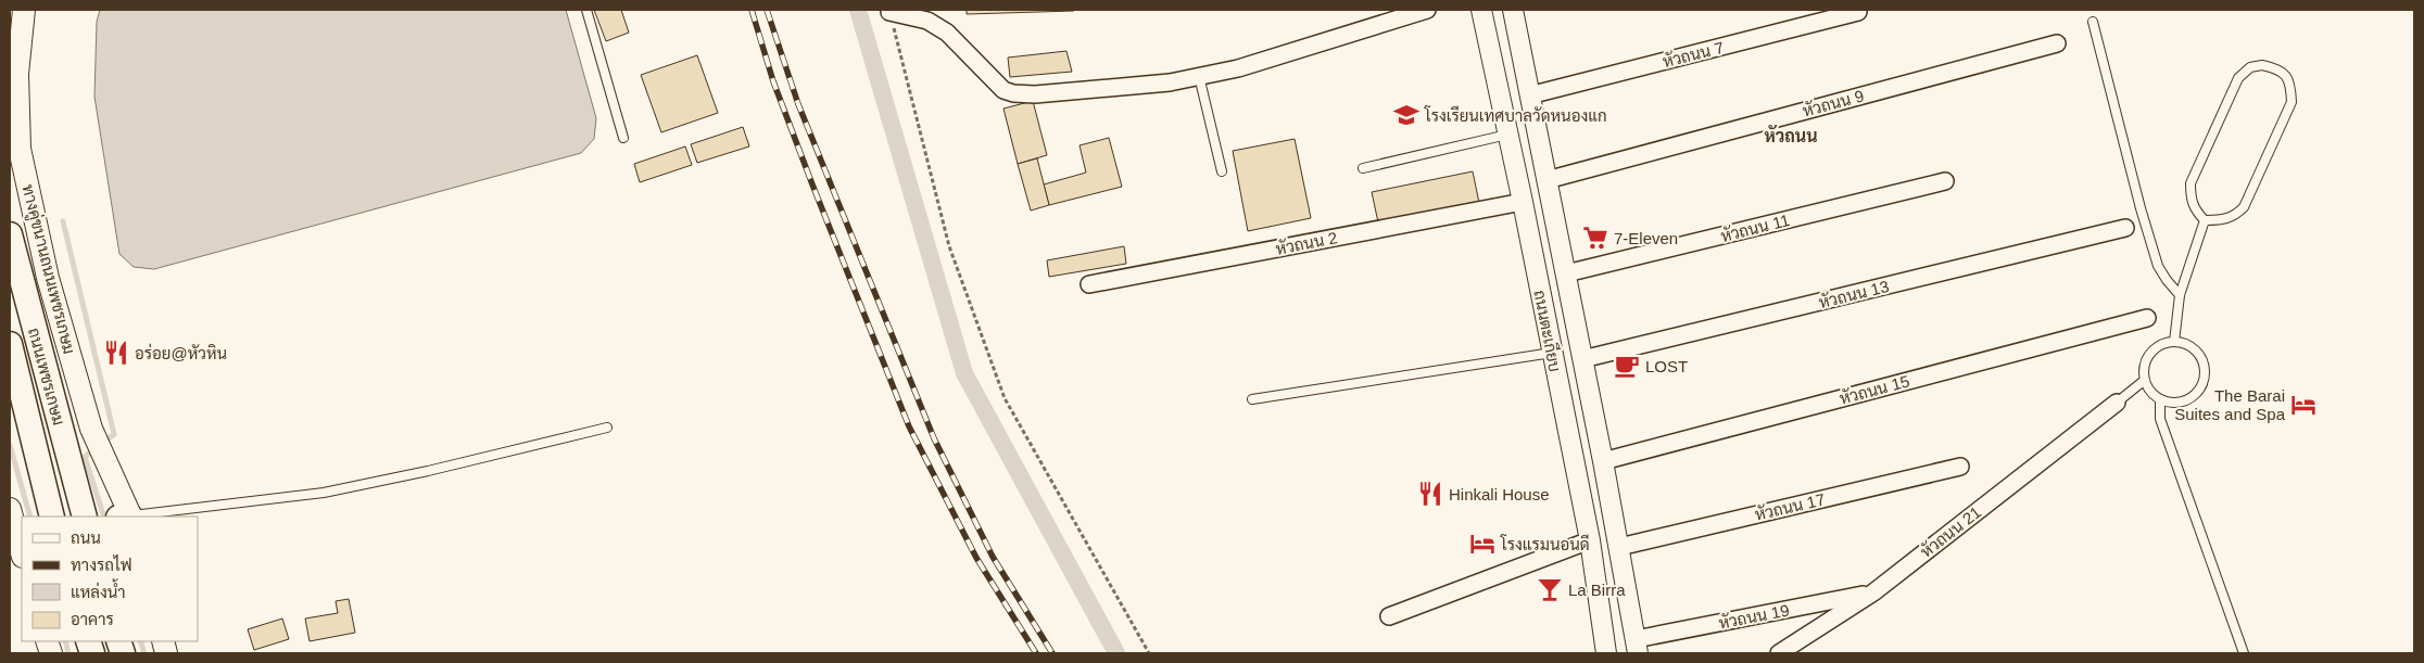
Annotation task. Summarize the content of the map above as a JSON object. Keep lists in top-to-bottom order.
{
  "streets": {
    "main road": ["ทางคู่ขนานถนนเพชรเกษม", "ถนนเพชรเกษม"],
    "street": [
      "หัวถนน 7",
      "หัวถนน 9",
      "หัวถนน 11",
      "หัวถนน 2",
      "หัวถนน 13",
      "ถนนตะเกียบ",
      "หัวถนน 15",
      "หัวถนน 17",
      "หัวถนน 21",
      "หัวถนน 19"
    ]
  },
  "crossings": [
    ["หัวถนน 7", "ถนนตะเกียบ"],
    ["หัวถนน 9", "ถนนตะเกียบ"],
    ["หัวถนน 11", "ถนนตะเกียบ"],
    ["หัวถนน 2", "ถนนตะเกียบ"],
    ["หัวถนน 13", "ถนนตะเกียบ"],
    ["ถนนตะเกียบ", "หัวถนน 15"],
    ["ถนนตะเกียบ", "หัวถนน 17"],
    ["ถนนตะเกียบ", "หัวถนน 19"],
    ["หัวถนน 21", "หัวถนน 19"]
  ],
  "districts": ["หัวถนน"],
  "places": {
    "school or university": ["โรงเรียนเทศบาลวัดหนองแก"],
    "supermarket": ["7-Eleven"],
    "restaurant": ["อร่อย@หัวหิน", "Hinkali House"],
    "cafe": ["LOST"],
    "hotel": ["The Barai Suites and Spa", "โรงแรมนอนดี"],
    "bar": ["La Birra"]
  },
  "legend": [
    "ถนน",
    "ทางรถไฟ",
    "แหล่งน้ำ",
    "อาคาร"
  ]
}
